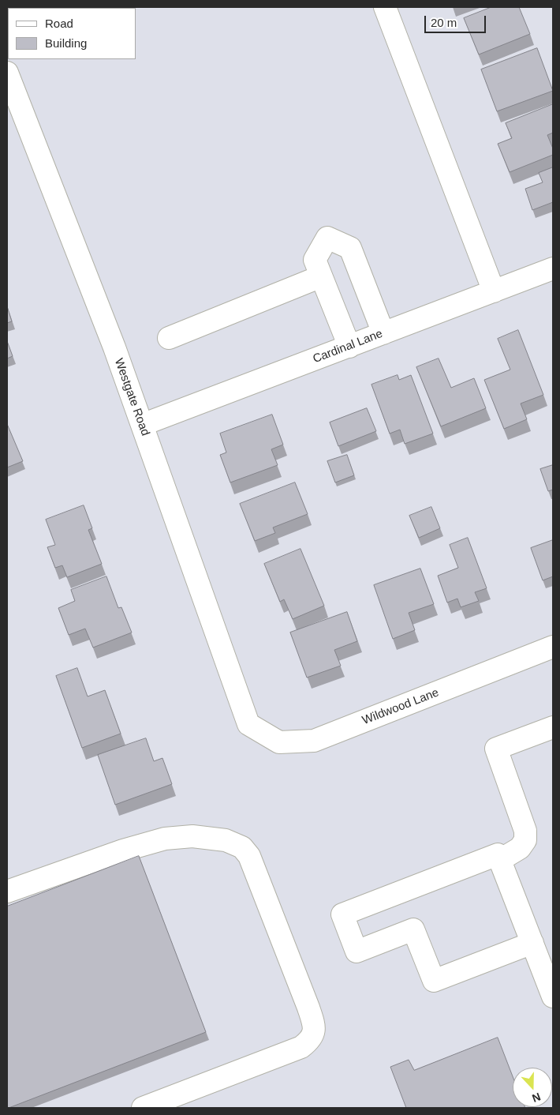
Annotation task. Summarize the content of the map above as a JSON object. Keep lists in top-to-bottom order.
{
  "streets": {
    "street": ["Cardinal Lane", "Westgate Road", "Wildwood Lane"]
  },
  "crossings": [
    ["Cardinal Lane", "Westgate Road"],
    ["Westgate Road", "Wildwood Lane"]
  ],
  "legend": ["Road", "Building"],
  "scale_bar": "20 m",
  "north": "bottom"
}
